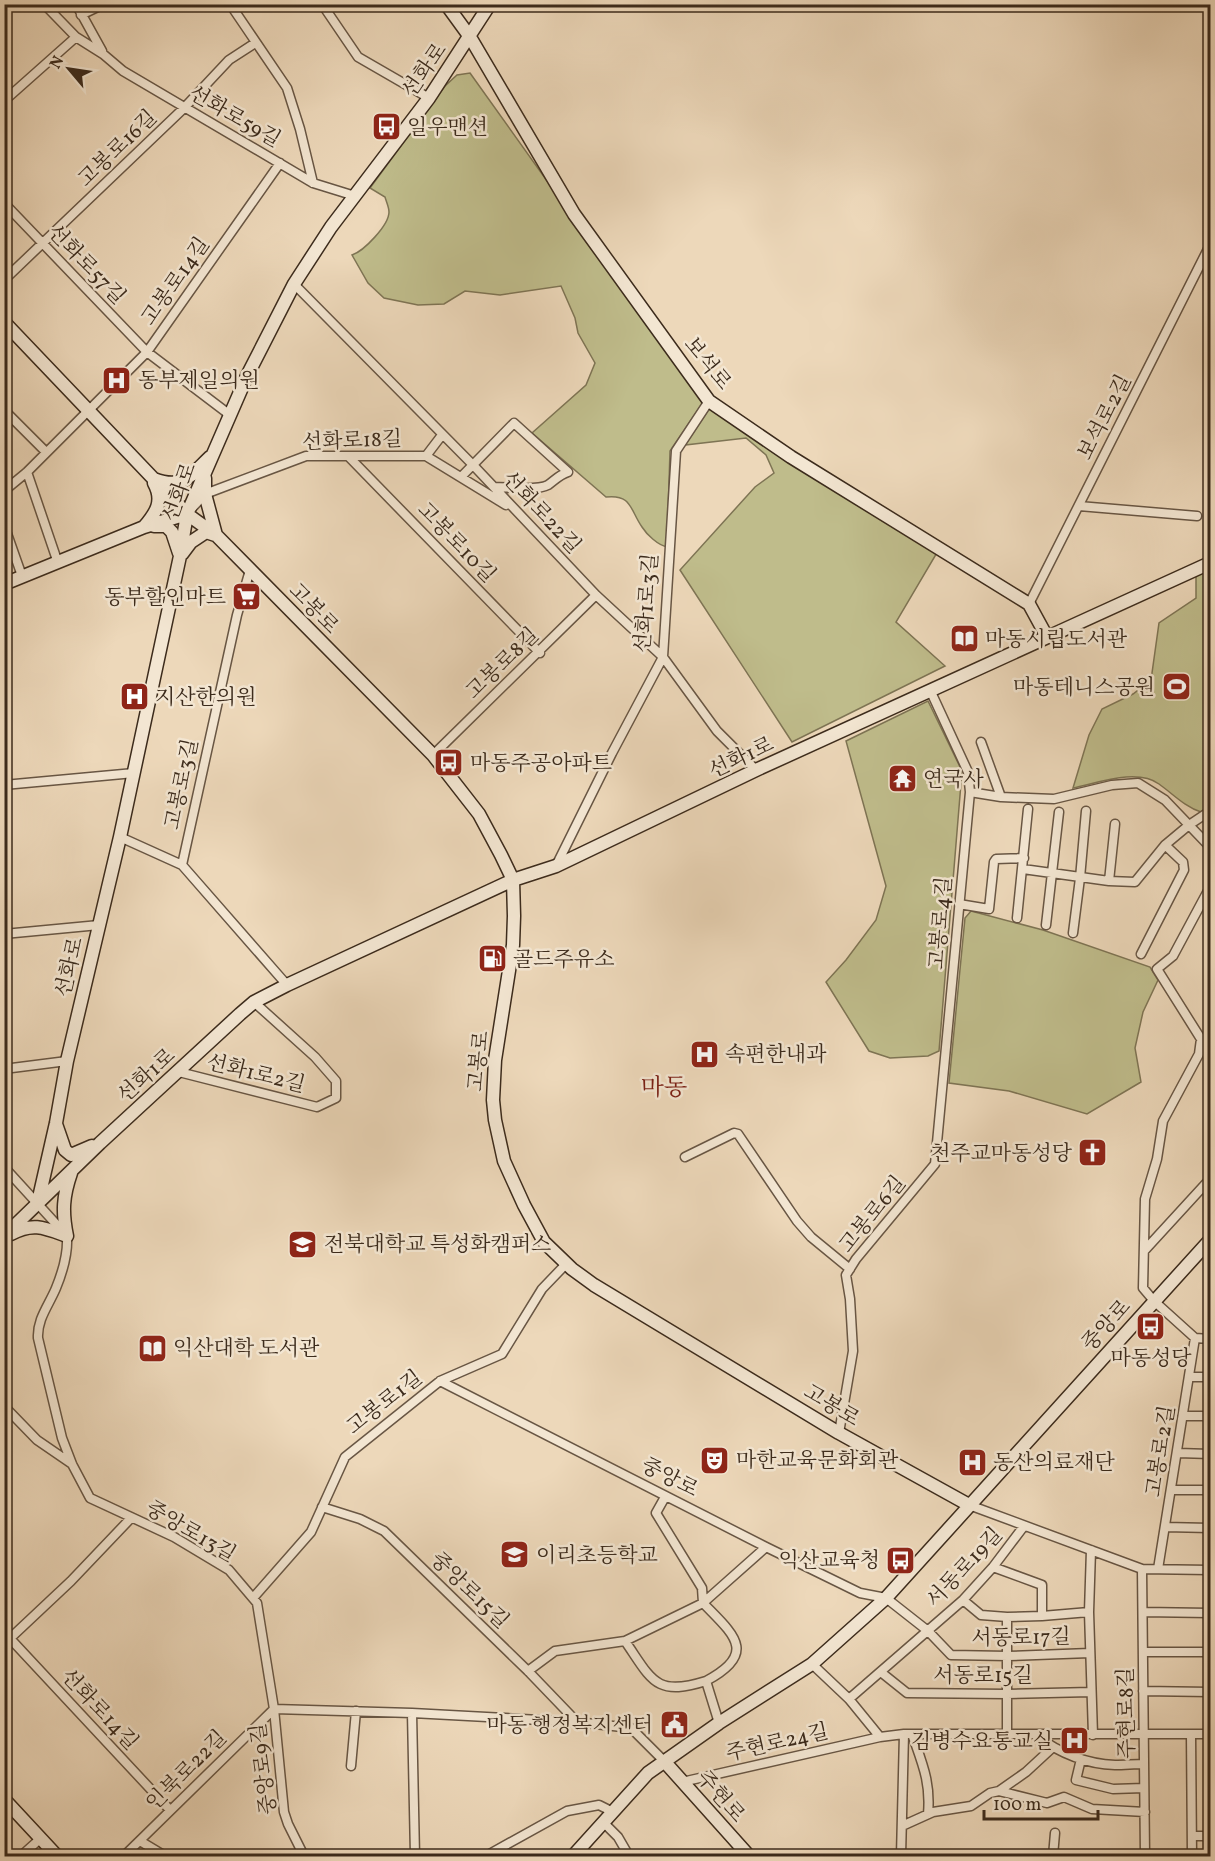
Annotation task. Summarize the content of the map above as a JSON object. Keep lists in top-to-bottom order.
{
  "streets": {
    "street": [
      "선화로",
      "선화로59길",
      "고봉로16길",
      "선화로57길",
      "고봉로14길",
      "보석로",
      "보석로2길",
      "선화로18길",
      "선화로22길",
      "고봉로10길",
      "선화1로3길",
      "고봉로",
      "고봉로8길",
      "선화1로",
      "고봉로3길",
      "고봉로4길",
      "선화1로2길",
      "고봉로6길",
      "중앙로",
      "고봉로1길",
      "고봉로2길",
      "중앙로13길",
      "서동로19길",
      "중앙로15길",
      "서동로17길",
      "서동로15길",
      "선화로14길",
      "주현로8길",
      "주현로24길",
      "중앙로9길",
      "인북로22길",
      "주현로"
    ]
  },
  "crossings": [
    ["선화로", "선화로59길"],
    ["선화로", "선화로57길"],
    ["선화로", "보석로"],
    ["선화로", "선화로18길"],
    ["선화로", "선화로22길"],
    ["선화로", "고봉로"],
    ["선화로", "선화1로"],
    ["선화로59길", "고봉로16길"],
    ["선화로59길", "고봉로14길"],
    ["고봉로16길", "선화로57길"],
    ["선화로57길", "고봉로14길"],
    ["고봉로14길", "고봉로"],
    ["보석로", "보석로2길"],
    ["보석로", "선화1로3길"],
    ["보석로", "선화1로"],
    ["선화로18길", "선화로22길"],
    ["선화로18길", "고봉로10길"],
    ["선화로18길", "고봉로"],
    ["선화로22길", "선화1로3길"],
    ["선화로22길", "고봉로8길"],
    ["선화로22길", "선화1로"],
    ["고봉로10길", "고봉로8길"],
    ["선화1로3길", "선화1로"],
    ["고봉로", "고봉로8길"],
    ["고봉로", "선화1로"],
    ["고봉로", "고봉로3길"],
    ["고봉로", "고봉로6길"],
    ["고봉로", "중앙로"],
    ["고봉로", "고봉로1길"],
    ["고봉로", "고봉로2길"],
    ["고봉로", "서동로19길"],
    ["고봉로", "주현로8길"],
    ["선화1로", "고봉로4길"],
    ["선화1로", "선화1로2길"],
    ["고봉로4길", "고봉로6길"],
    ["중앙로", "고봉로1길"],
    ["중앙로", "서동로19길"],
    ["중앙로", "주현로"],
    ["고봉로1길", "중앙로13길"],
    ["고봉로1길", "중앙로15길"],
    ["중앙로13길", "중앙로9길"],
    ["중앙로13길", "인북로22길"],
    ["서동로19길", "서동로17길"],
    ["서동로19길", "서동로15길"],
    ["선화로14길", "인북로22길"],
    ["주현로8길", "주현로24길"],
    ["주현로24길", "주현로"],
    ["중앙로9길", "인북로22길"]
  ],
  "districts": ["마동"],
  "places": {
    "bus stop": [
      "일우맨션",
      "마동주공아파트",
      "마동성당",
      "익산교육청"
    ],
    "hospital": [
      "동부제일의원",
      "지산한의원",
      "속편한내과",
      "동산의료재단",
      "김병수요통교실"
    ],
    "supermarket": ["동부할인마트"],
    "library": ["마동시립도서관", "익산대학 도서관"],
    "sports": ["마동테니스공원"],
    "temple": ["연국사"],
    "fuel station": ["골드주유소"],
    "church": ["천주교마동성당"],
    "school or university": ["전북대학교 특성화캠퍼스", "이리초등학교"],
    "theatre": ["마한교육문화회관"],
    "public building": ["마동 행정복지센터"]
  },
  "scale_bar": "100 m",
  "north": "top left"
}
